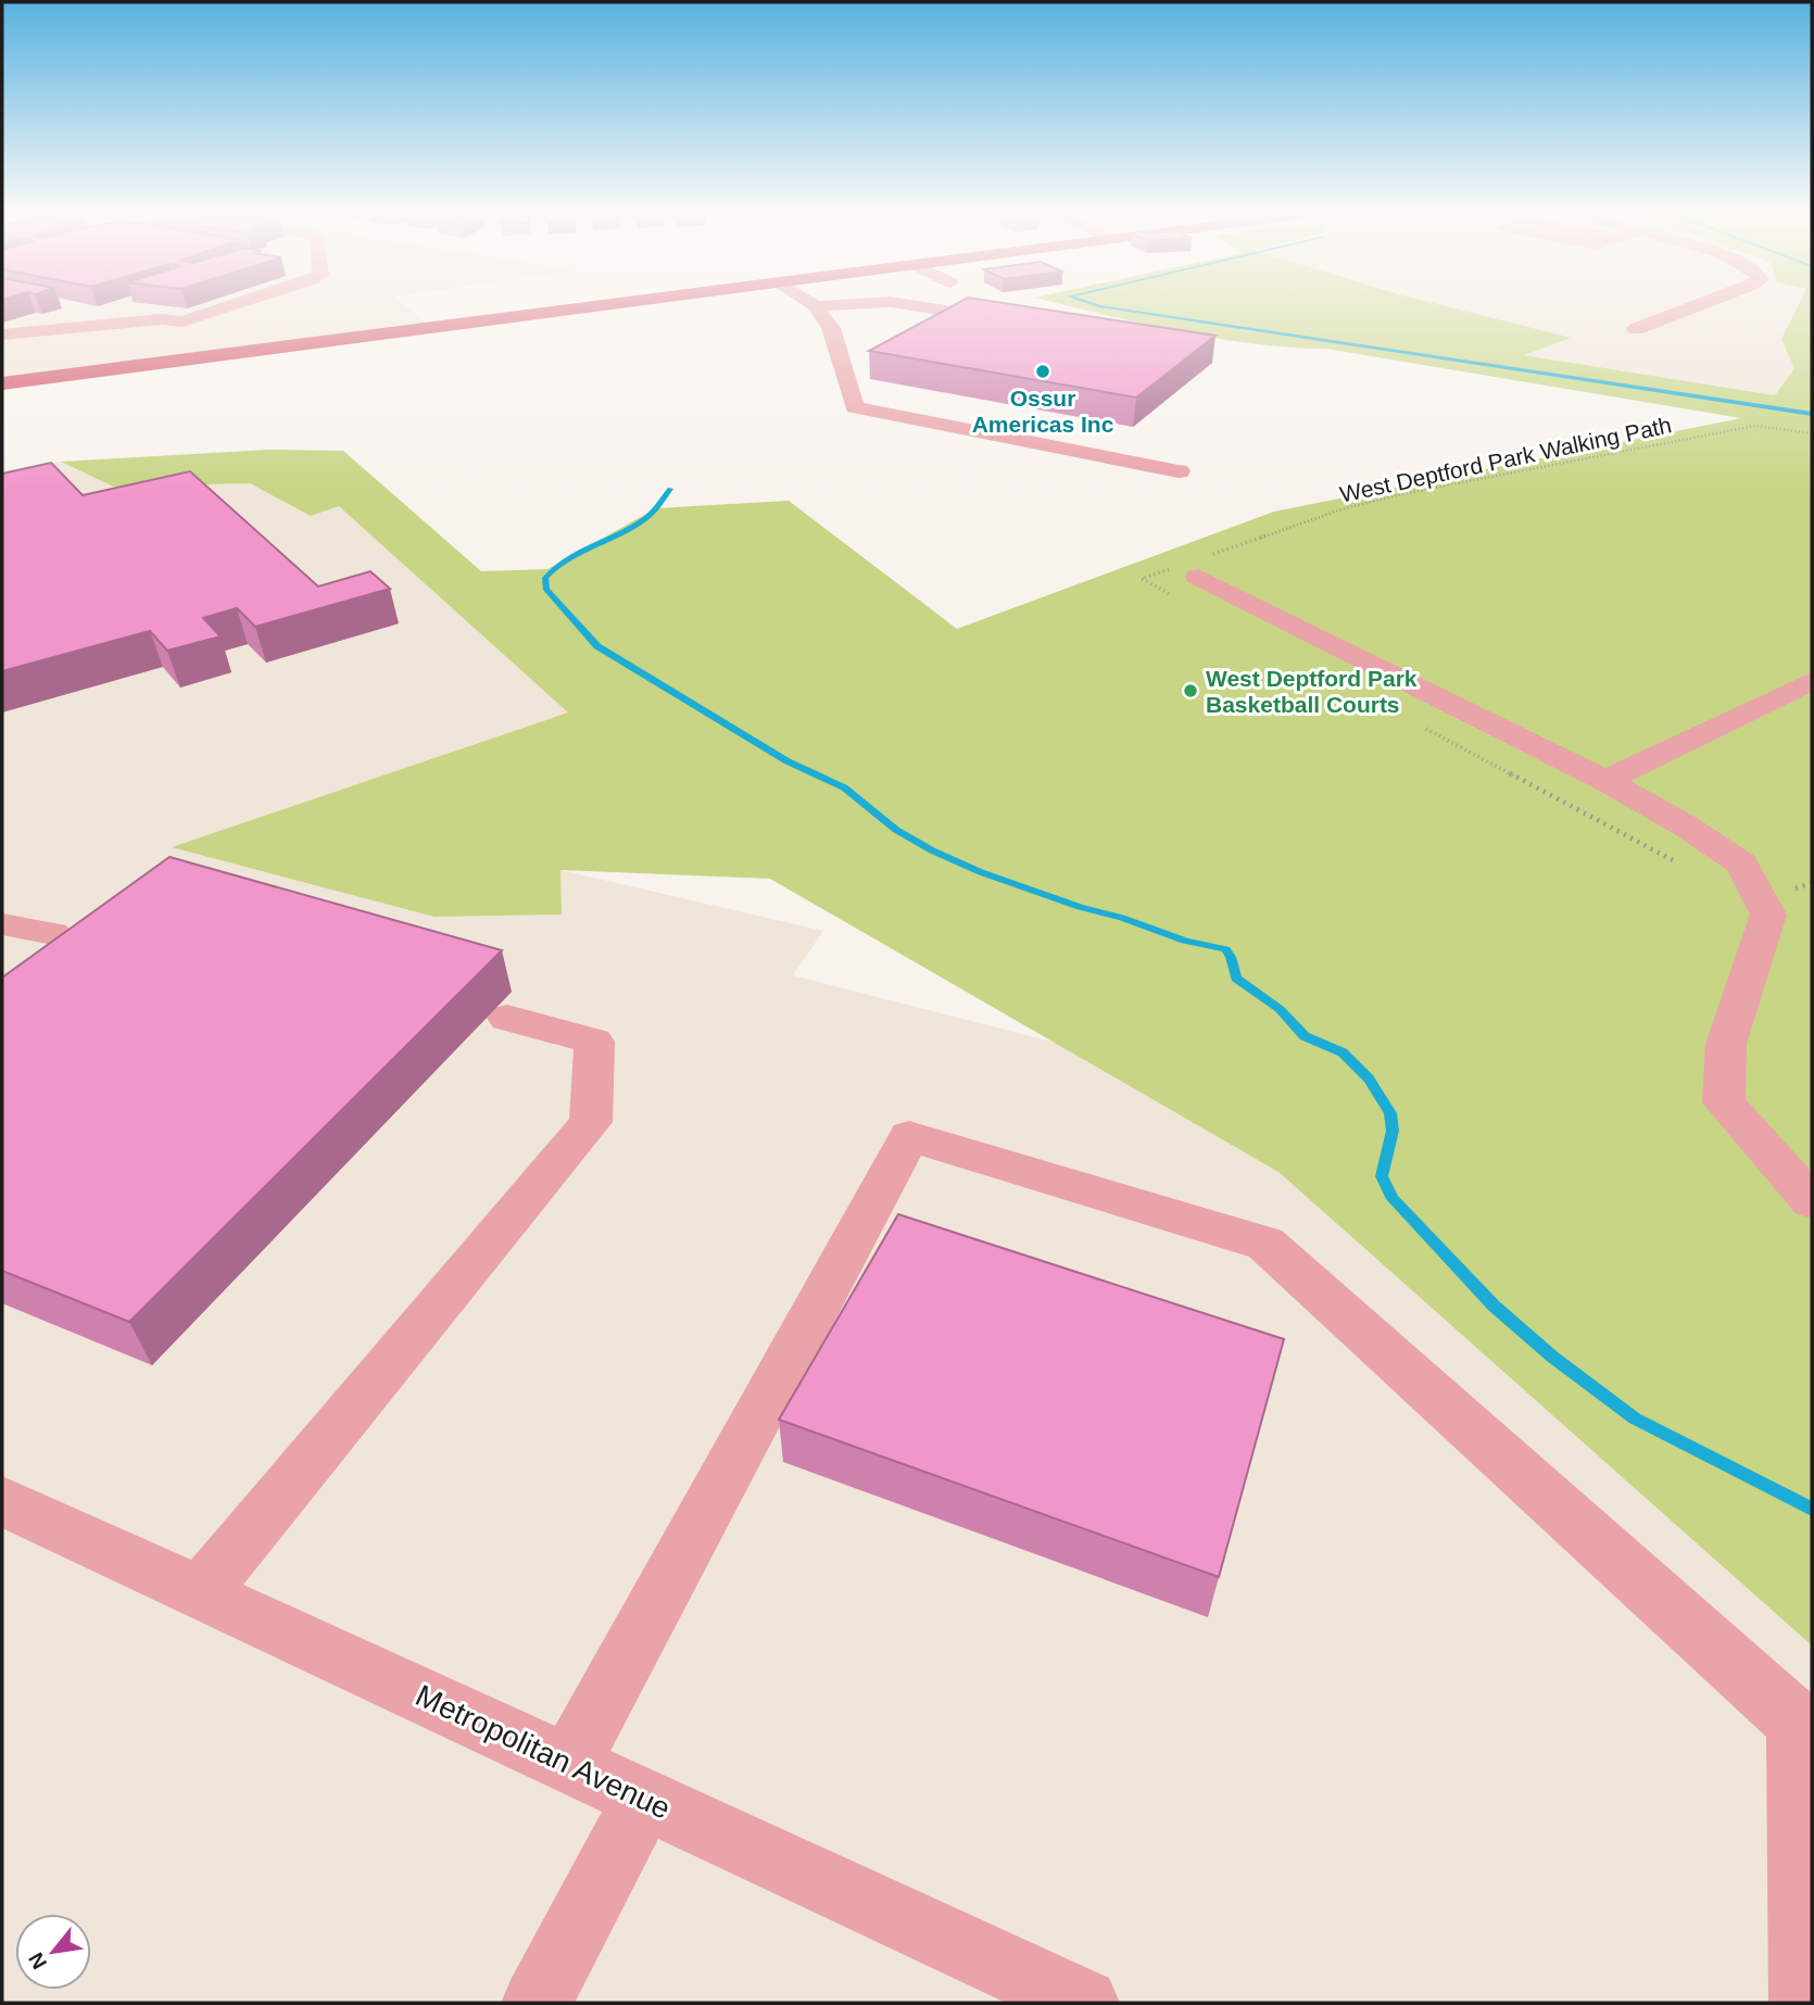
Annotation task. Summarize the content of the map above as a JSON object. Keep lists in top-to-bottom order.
{
  "streets": {
    "street": ["Metropolitan Avenue"],
    "path": ["West Deptford Park Walking Path"]
  },
  "places": ["Ossur Americas Inc", "West Deptford Park Basketball Courts"],
  "north": "bottom left"
}
